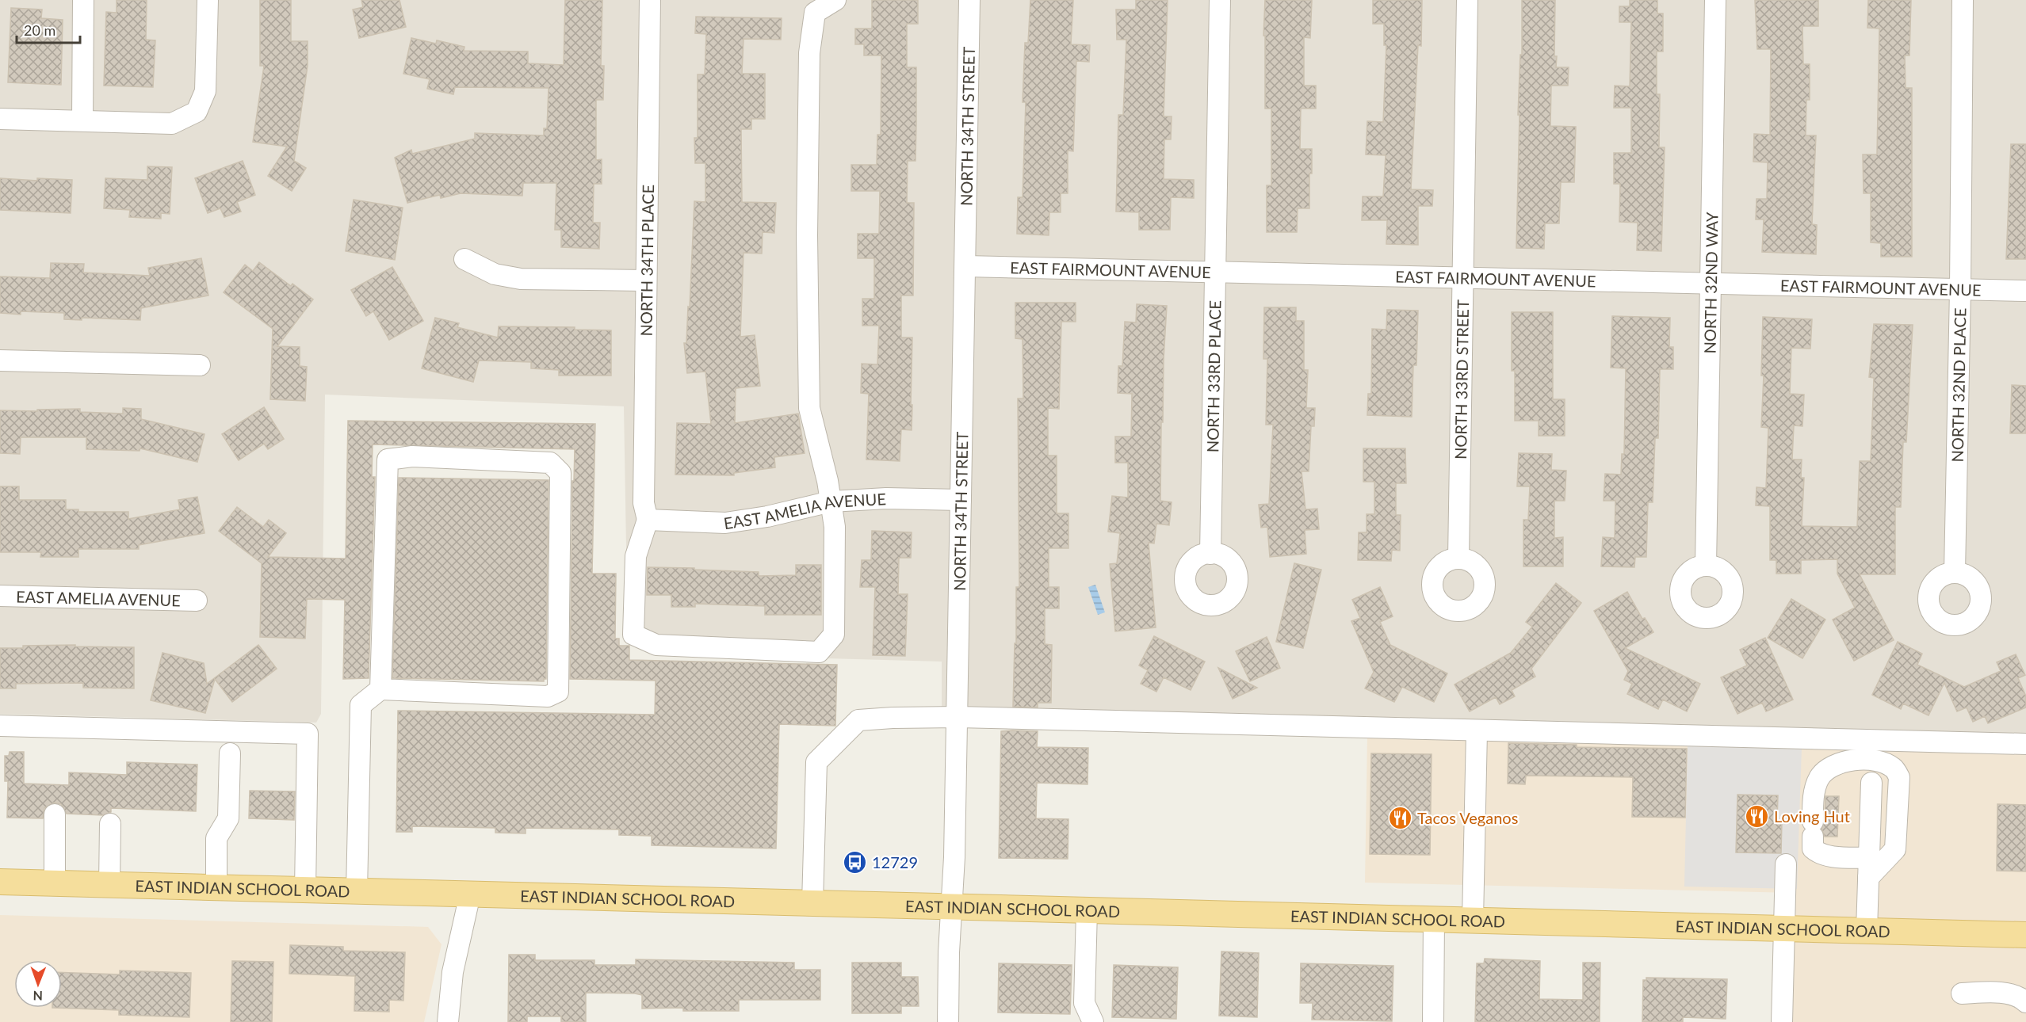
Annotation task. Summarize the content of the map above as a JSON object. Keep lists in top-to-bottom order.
{
  "streets": {
    "main road": ["EAST INDIAN SCHOOL ROAD"],
    "street": [
      "NORTH 34TH STREET",
      "NORTH 34TH PLACE",
      "EAST FAIRMOUNT AVENUE",
      "NORTH 32ND WAY",
      "NORTH 33RD PLACE",
      "NORTH 33RD STREET",
      "NORTH 32ND PLACE",
      "EAST AMELIA AVENUE"
    ]
  },
  "crossings": [
    ["NORTH 34TH STREET", "EAST FAIRMOUNT AVENUE"],
    ["NORTH 34TH STREET", "EAST AMELIA AVENUE"],
    ["NORTH 34TH STREET", "EAST INDIAN SCHOOL ROAD"],
    ["NORTH 34TH PLACE", "EAST AMELIA AVENUE"],
    ["EAST FAIRMOUNT AVENUE", "NORTH 32ND WAY"],
    ["EAST FAIRMOUNT AVENUE", "NORTH 33RD PLACE"],
    ["EAST FAIRMOUNT AVENUE", "NORTH 33RD STREET"],
    ["EAST FAIRMOUNT AVENUE", "NORTH 32ND PLACE"]
  ],
  "places": {
    "restaurant": ["Loving Hut", "Tacos Veganos"],
    "bus stop": ["12729"]
  },
  "scale_bar": "20 m",
  "north": "bottom"
}
